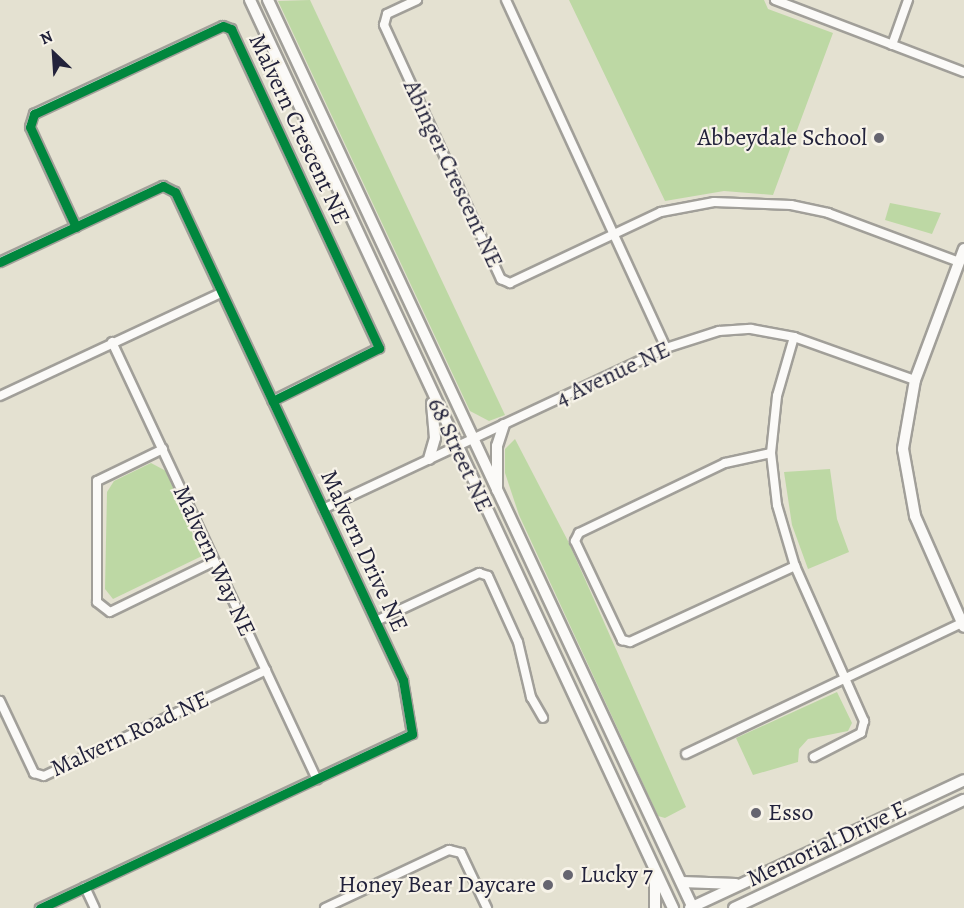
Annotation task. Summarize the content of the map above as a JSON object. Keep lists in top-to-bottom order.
{
  "streets": {
    "main road": ["68 Street NE", "Memorial Drive E"],
    "street": [
      "Malvern Crescent NE",
      "Abinger Crescent NE",
      "4 Avenue NE",
      "Malvern Drive NE",
      "Malvern Way NE",
      "Malvern Road NE"
    ]
  },
  "crossings": [
    ["Malvern Crescent NE", "Malvern Drive NE"],
    ["4 Avenue NE", "68 Street NE"],
    ["4 Avenue NE", "Malvern Drive NE"],
    ["68 Street NE", "Memorial Drive E"],
    ["Malvern Drive NE", "Malvern Way NE"],
    ["Malvern Way NE", "Malvern Road NE"]
  ],
  "places": [
    "Abbeydale School",
    "Esso",
    "Lucky 7",
    "Honey Bear Daycare"
  ],
  "north": "top left"
}
